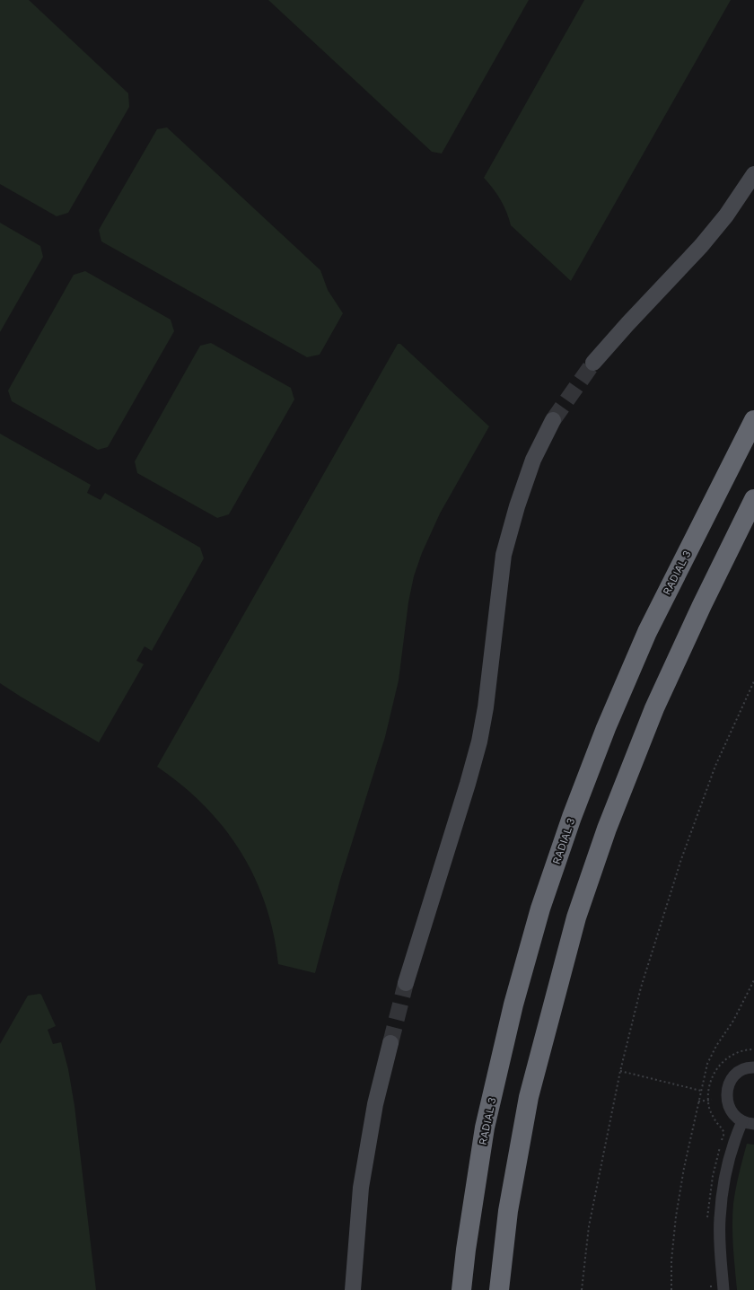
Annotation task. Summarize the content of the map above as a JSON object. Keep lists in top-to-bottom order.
{
  "streets": {
    "highway": ["RADIAL 3"]
  }
}
